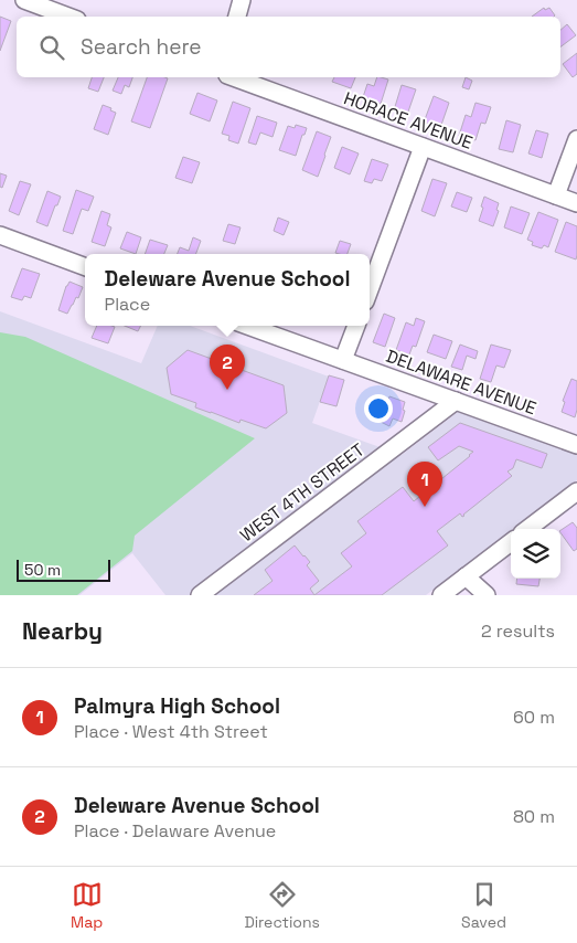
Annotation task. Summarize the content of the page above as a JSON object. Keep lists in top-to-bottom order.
{
  "streets": {
    "street": ["HORACE AVENUE", "DELAWARE AVENUE", "WEST 4TH STREET"]
  },
  "crossings": [
    ["DELAWARE AVENUE", "WEST 4TH STREET"]
  ],
  "scale_bar": "50 m",
  "page": {
    "search": "Search here",
    "popup": ["Deleware Avenue School", "Place"],
    "pins": ["2", "1"],
    "scale": "50 m",
    "heading": ["Nearby", "2 results"],
    "list": [
      {
        "mark": "1",
        "name": "Palmyra High School",
        "note": "Place · West 4th Street",
        "value": "60 m"
      },
      {
        "mark": "2",
        "name": "Deleware Avenue School",
        "note": "Place · Delaware Avenue",
        "value": "80 m"
      }
    ],
    "nav": ["Map", "Directions", "Saved"]
  }
}
